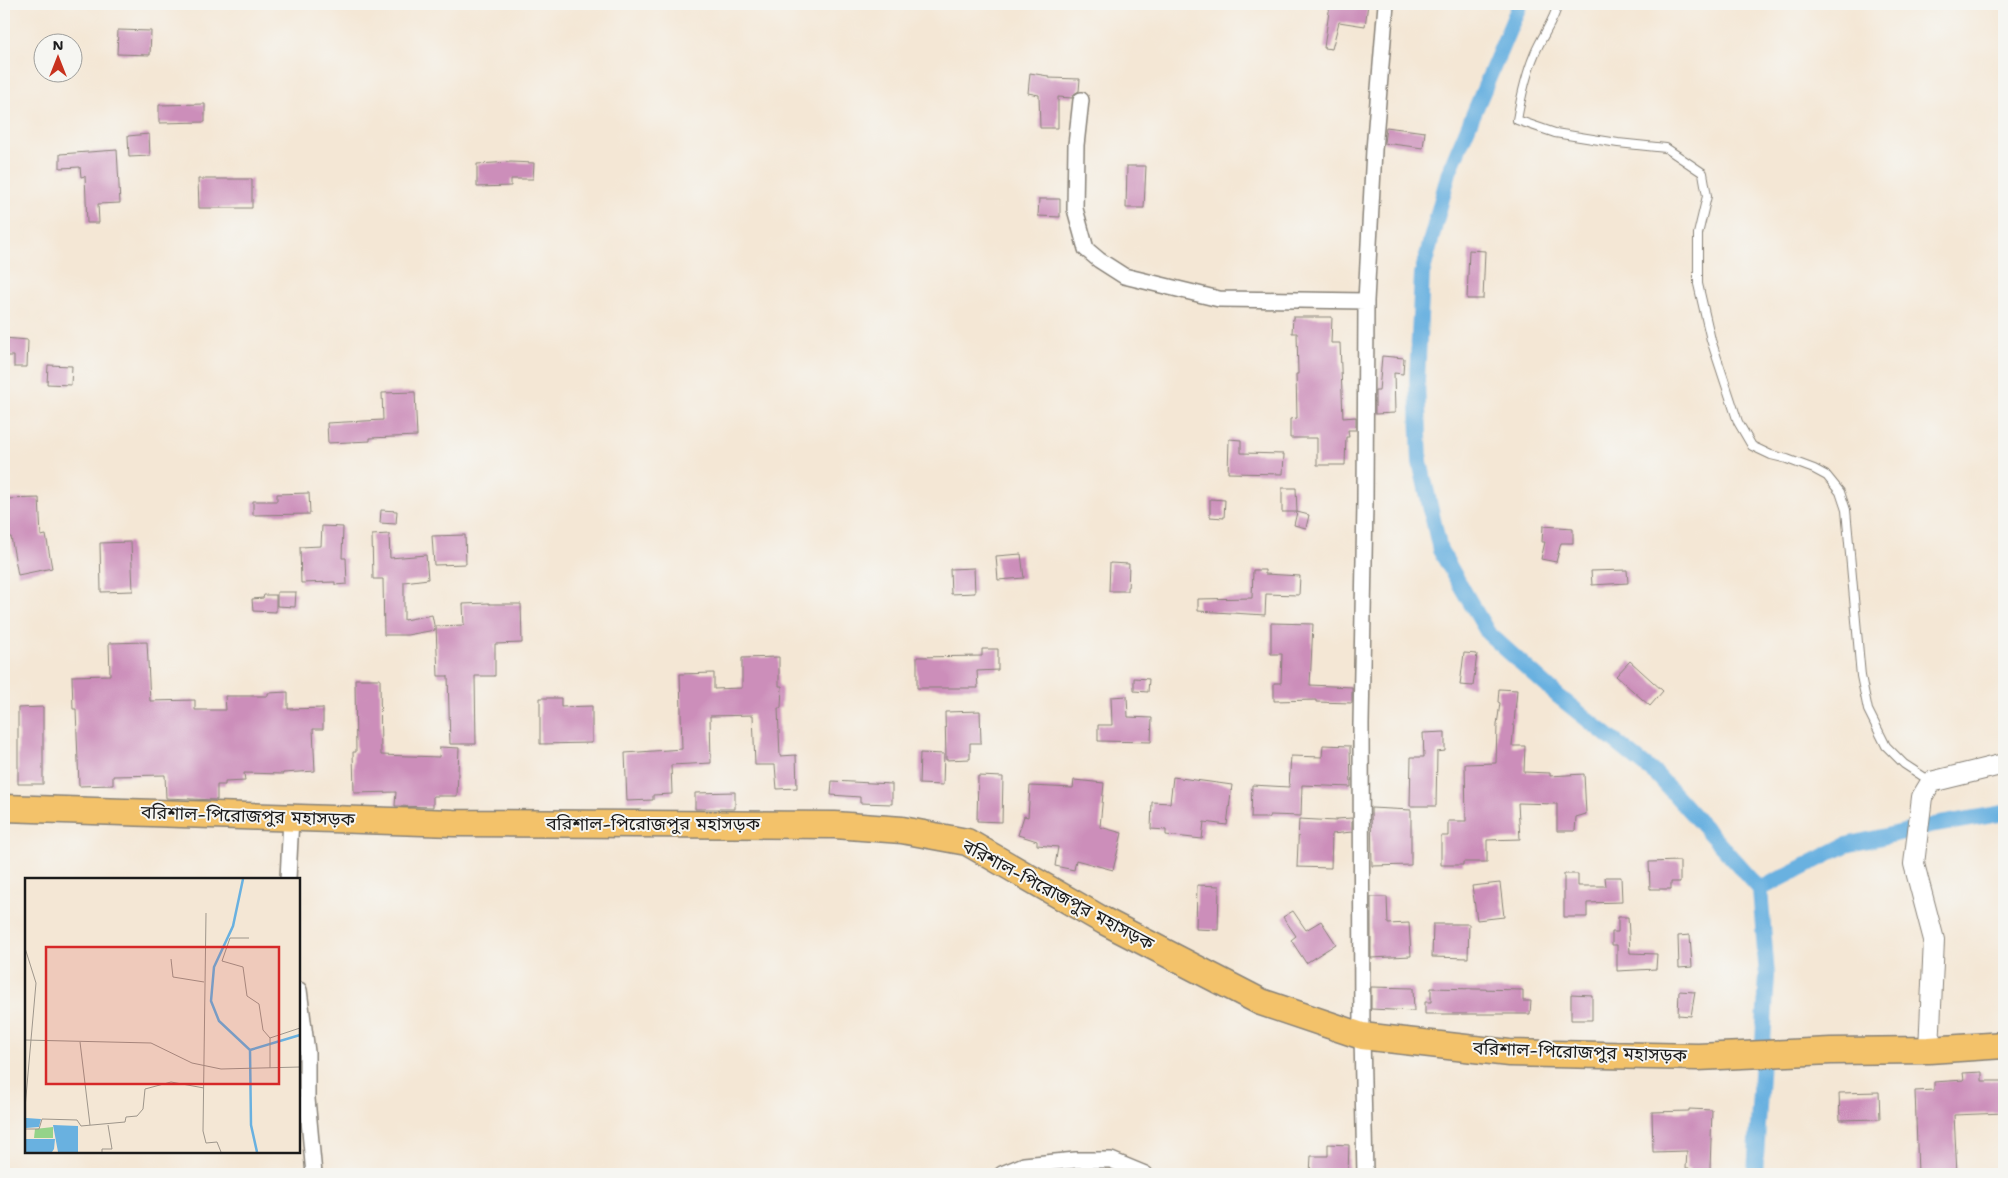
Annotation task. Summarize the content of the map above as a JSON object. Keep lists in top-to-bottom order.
{
  "streets": {
    "highway": ["বরিশাল-পিরোজপুর মহাসড়ক"]
  },
  "north": "top"
}
